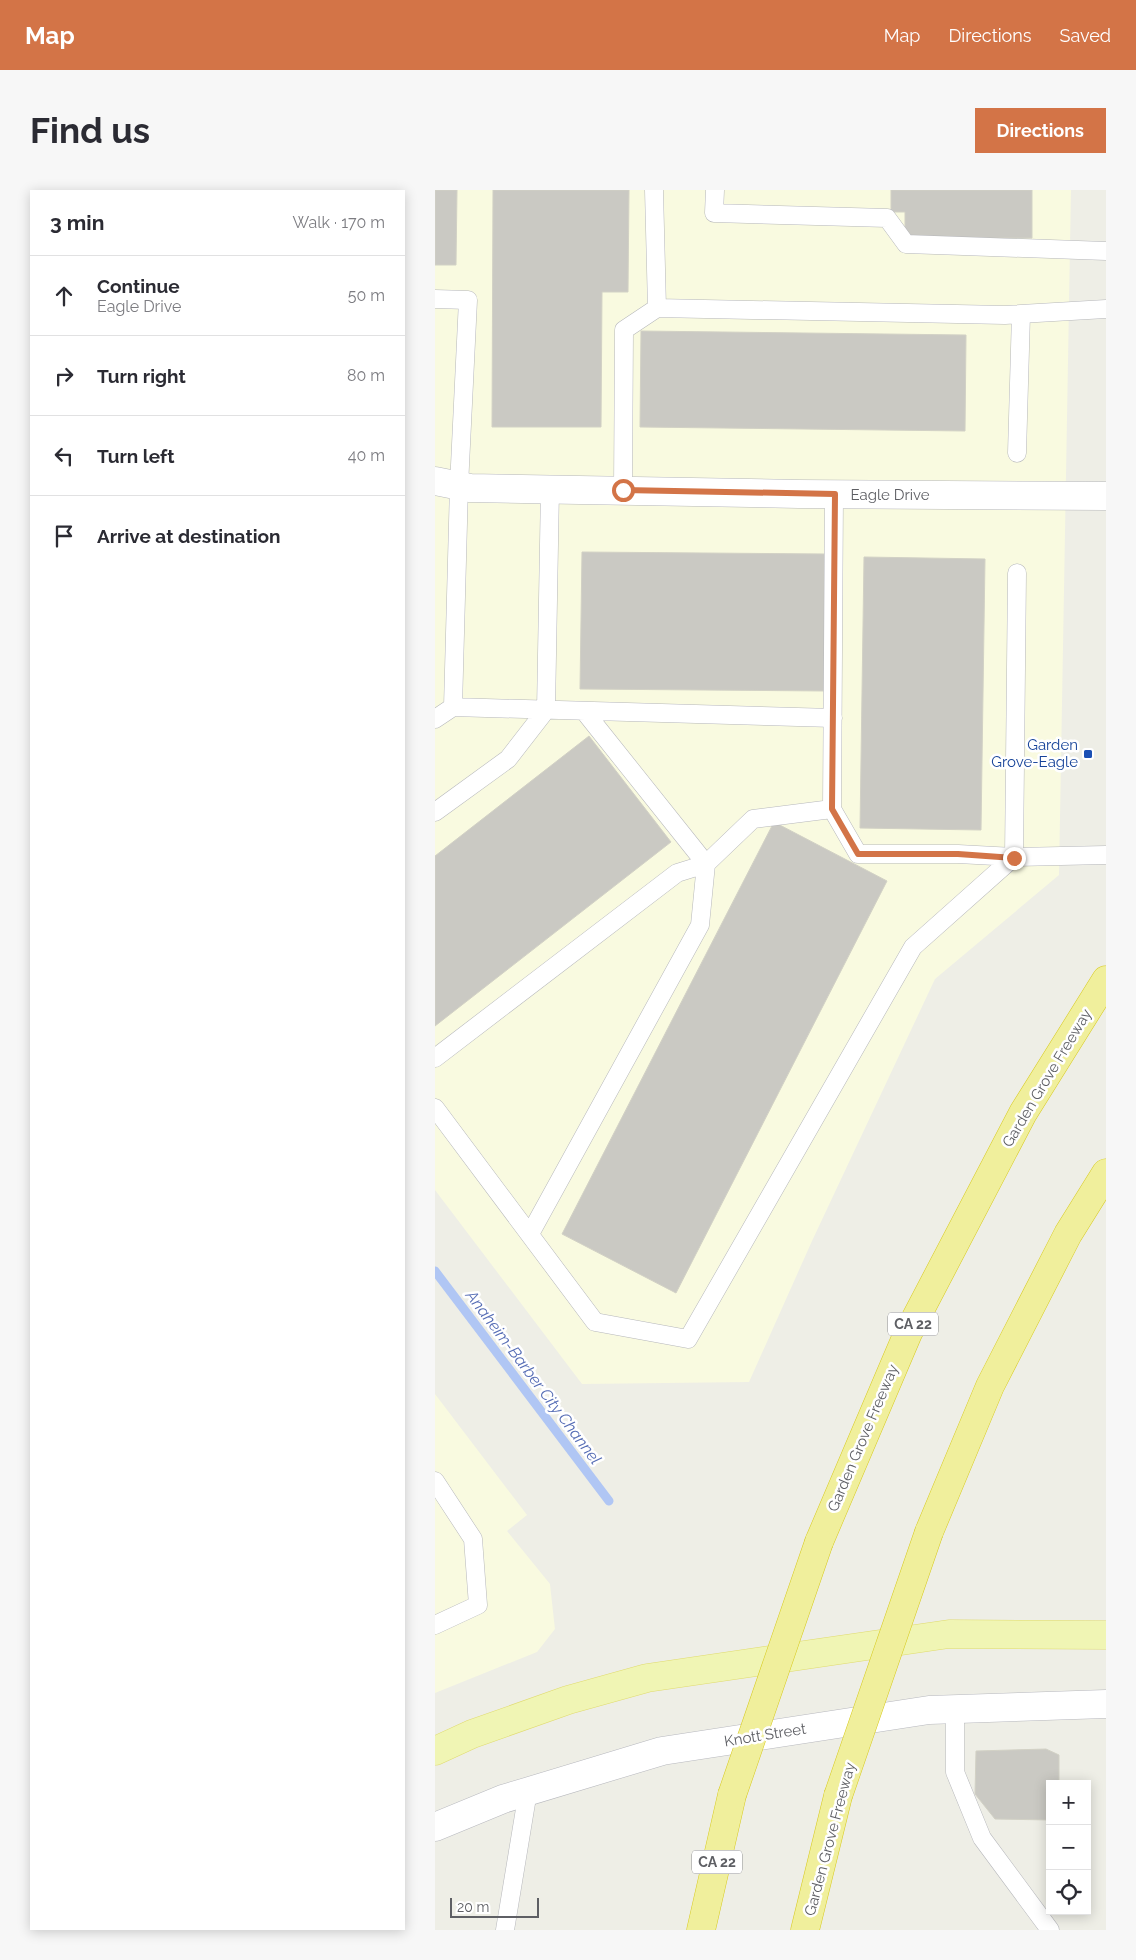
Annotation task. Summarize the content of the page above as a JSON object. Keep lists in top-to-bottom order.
{
  "streets": {
    "highway": ["Garden Grove Freeway", "CA 22"],
    "main road": ["Eagle Drive", "Knott Street"]
  },
  "water": ["Anaheim-Barber City Channel"],
  "places": {
    "transit": ["Garden Grove-Eagle"]
  },
  "scale_bar": "20 m",
  "page": {
    "header": "Map",
    "nav": ["Map", "Directions", "Saved"],
    "buttons": "Directions",
    "title": "Find us",
    "heading": ["3 min", "Walk · 170 m"],
    "list": [
      ["Continue", "Eagle Drive", "50 m"],
      ["Turn right", "80 m"],
      ["Turn left", "40 m"],
      "Arrive at destination"
    ],
    "map_buttons": ["+", "−"],
    "scale": "20 m"
  }
}
